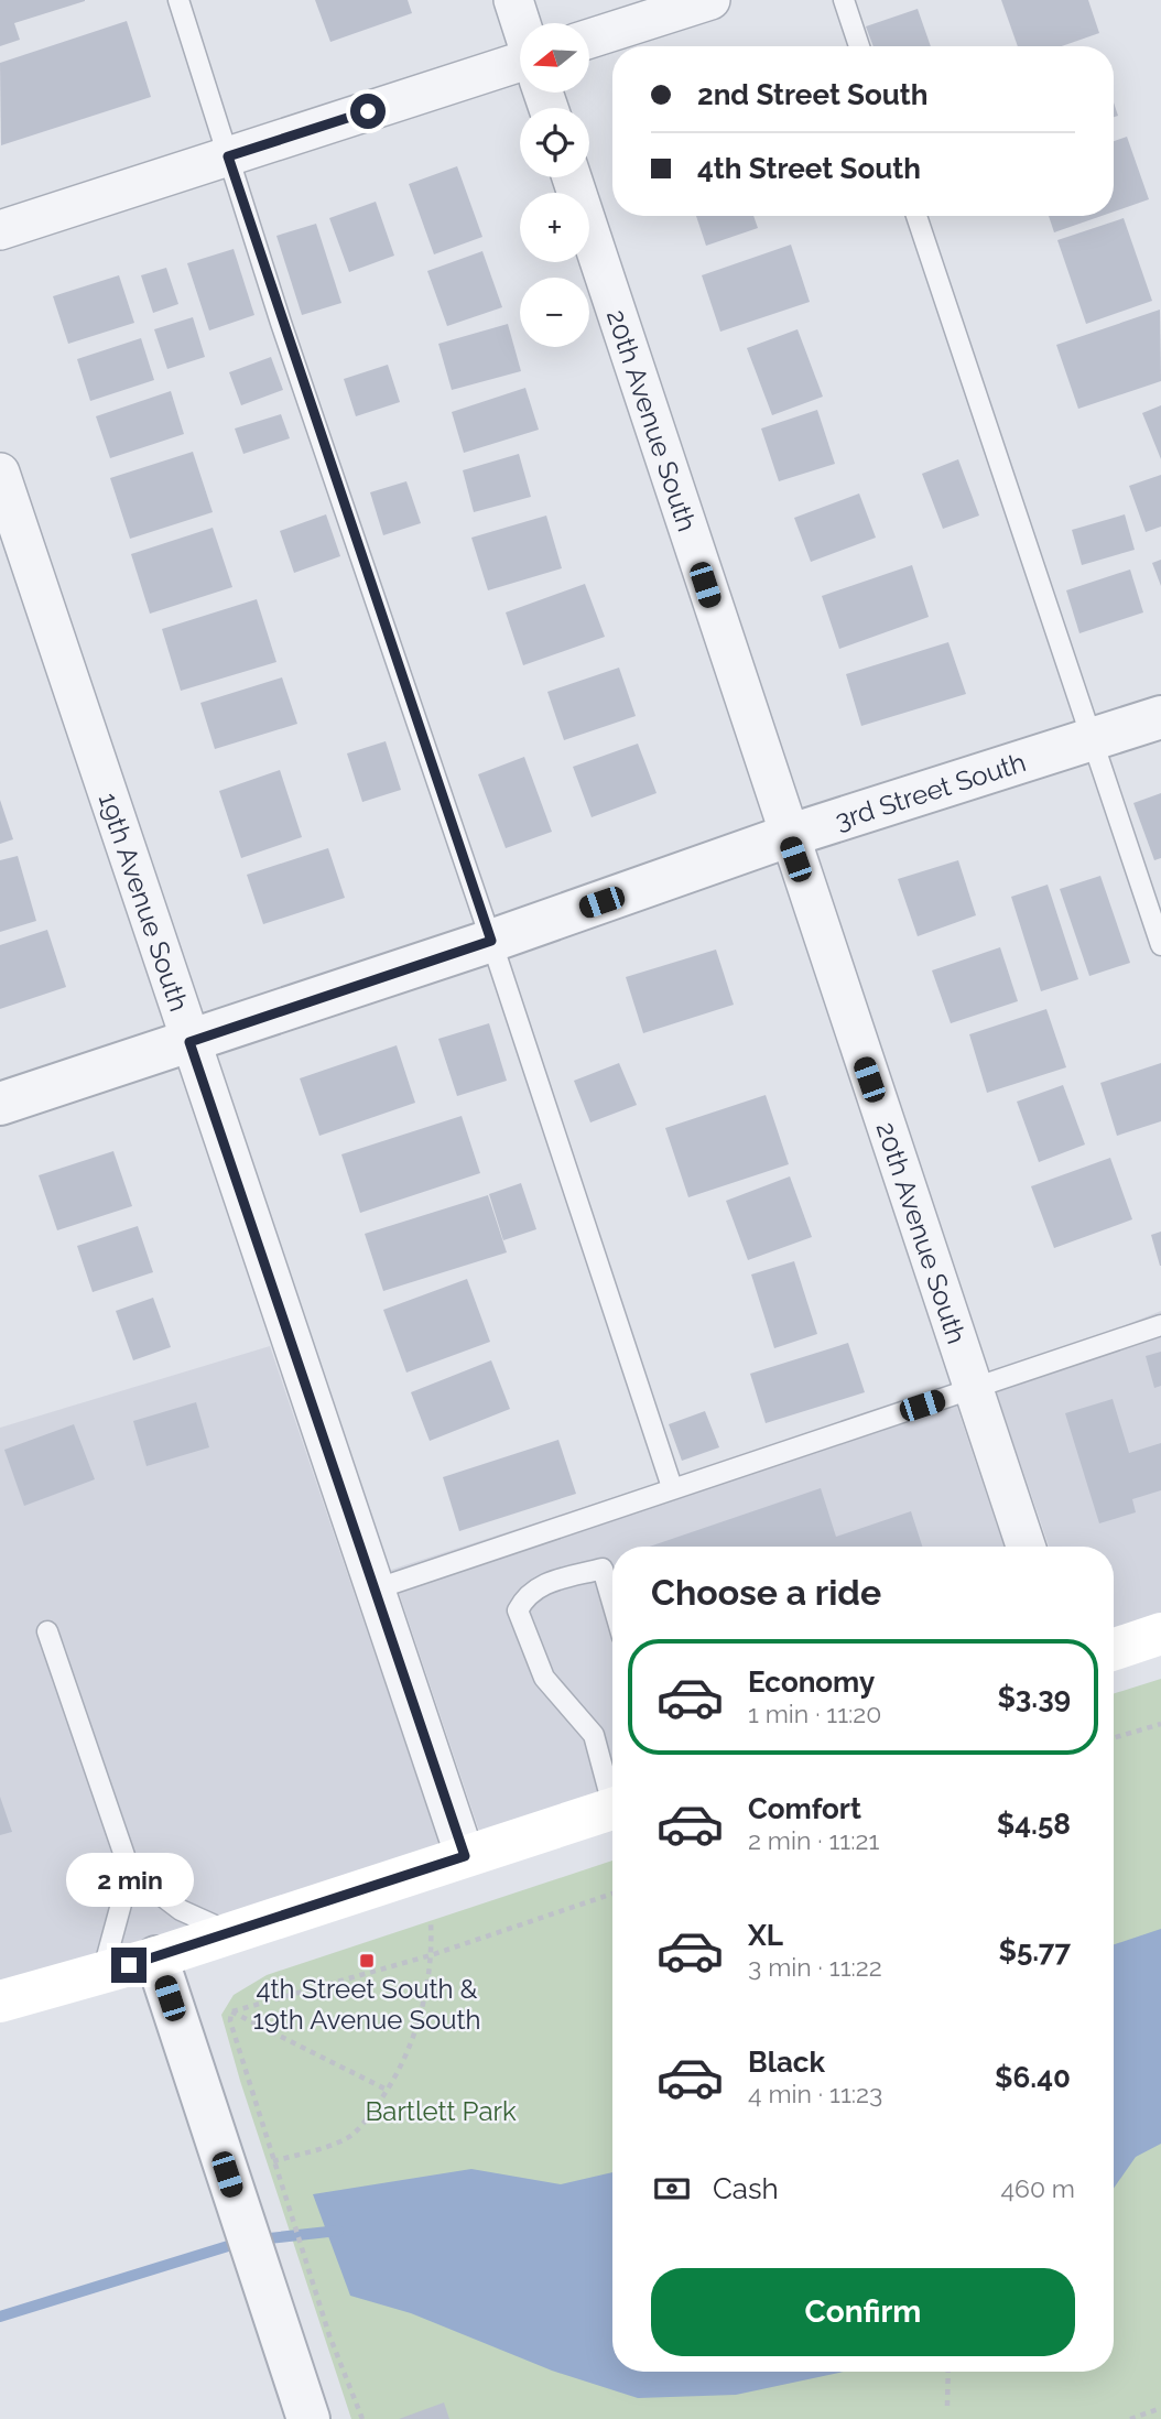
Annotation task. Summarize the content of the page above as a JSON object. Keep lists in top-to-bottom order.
{
  "streets": {
    "street": ["20th Avenue South", "3rd Street South", "19th Avenue South"]
  },
  "crossings": [
    ["20th Avenue South", "3rd Street South"],
    ["3rd Street South", "19th Avenue South"]
  ],
  "parks": ["Bartlett Park"],
  "places": {
    "transit": ["4th Street South & 19th Avenue South"]
  },
  "north": "left",
  "page": {
    "map_buttons": ["+", "−"],
    "banner": ["2nd Street South", "4th Street South"],
    "heading": "Choose a ride",
    "list": [
      {
        "name": "Economy",
        "note": "1 min · 11:20",
        "value": "$3.39"
      },
      {
        "name": "Comfort",
        "note": "2 min · 11:21",
        "value": "$4.58"
      },
      {
        "name": "XL",
        "note": "3 min · 11:22",
        "value": "$5.77"
      },
      {
        "name": "Black",
        "note": "4 min · 11:23",
        "value": "$6.40"
      }
    ],
    "bubble": "2 min",
    "pay": ["Cash", "460 m"],
    "buttons": "Confirm"
  }
}
